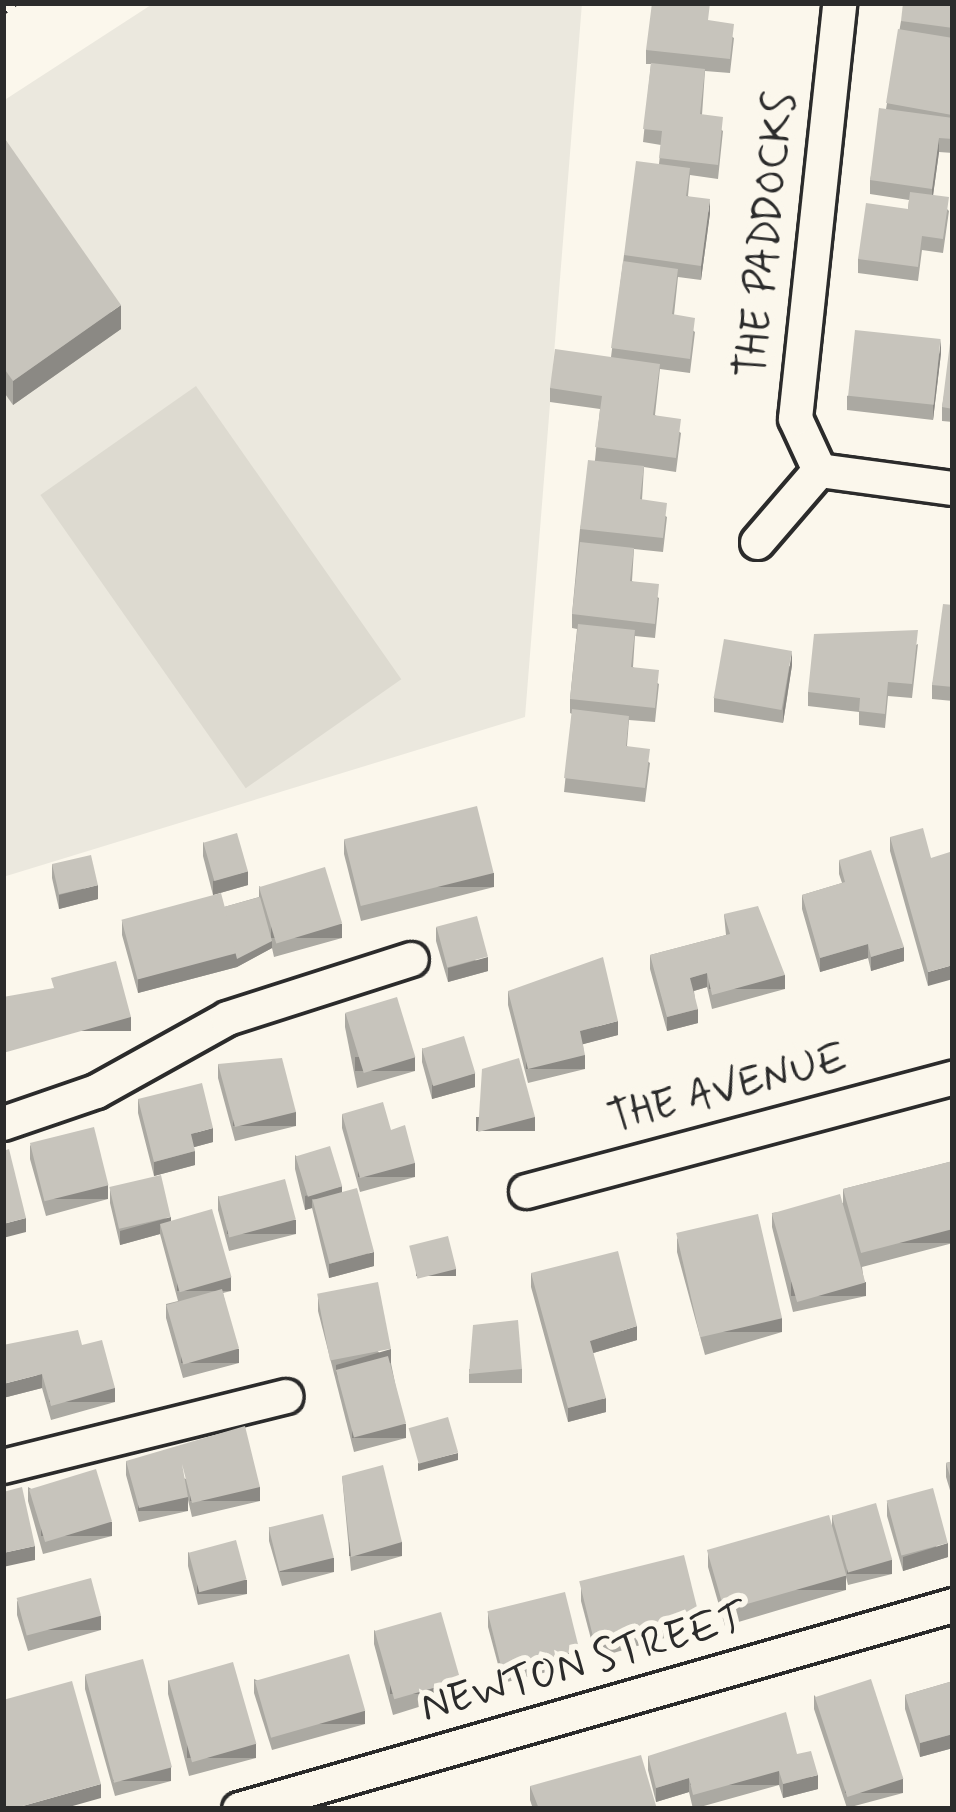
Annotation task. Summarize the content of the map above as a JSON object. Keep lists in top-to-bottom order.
{
  "streets": {
    "street": ["THE PADDOCKS", "THE AVENUE", "NEWTON STREET"]
  }
}
